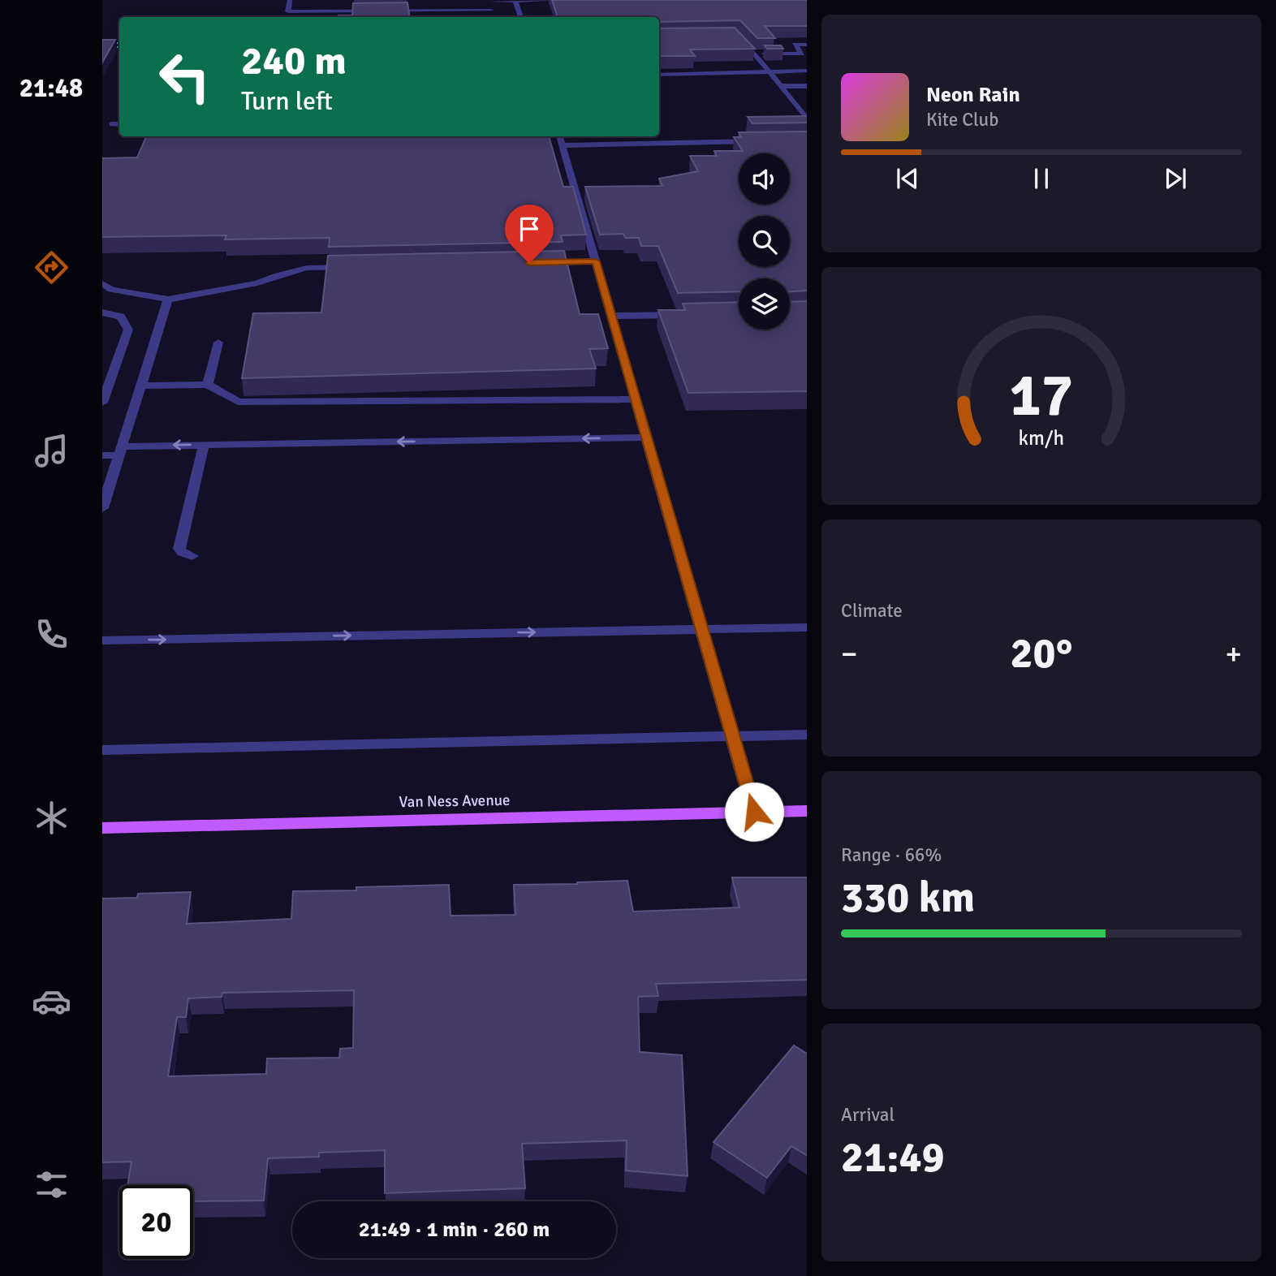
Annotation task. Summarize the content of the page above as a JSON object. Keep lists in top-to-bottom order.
{
  "streets": {
    "main road": ["Van Ness Avenue"]
  },
  "page": {
    "tabs": "21:48",
    "turn": ["240 m", "Turn left"],
    "song": ["Neon Rain", "Kite Club"],
    "tile": [
      "Climate",
      ["Range · 66%", "330 km"],
      ["Arrival", "21:49"]
    ],
    "heat": ["−", "20°", "+"],
    "limit": "20",
    "trip": "21:49 · 1 min · 260 m",
    "gauge": ["17", "km/h"]
  }
}
